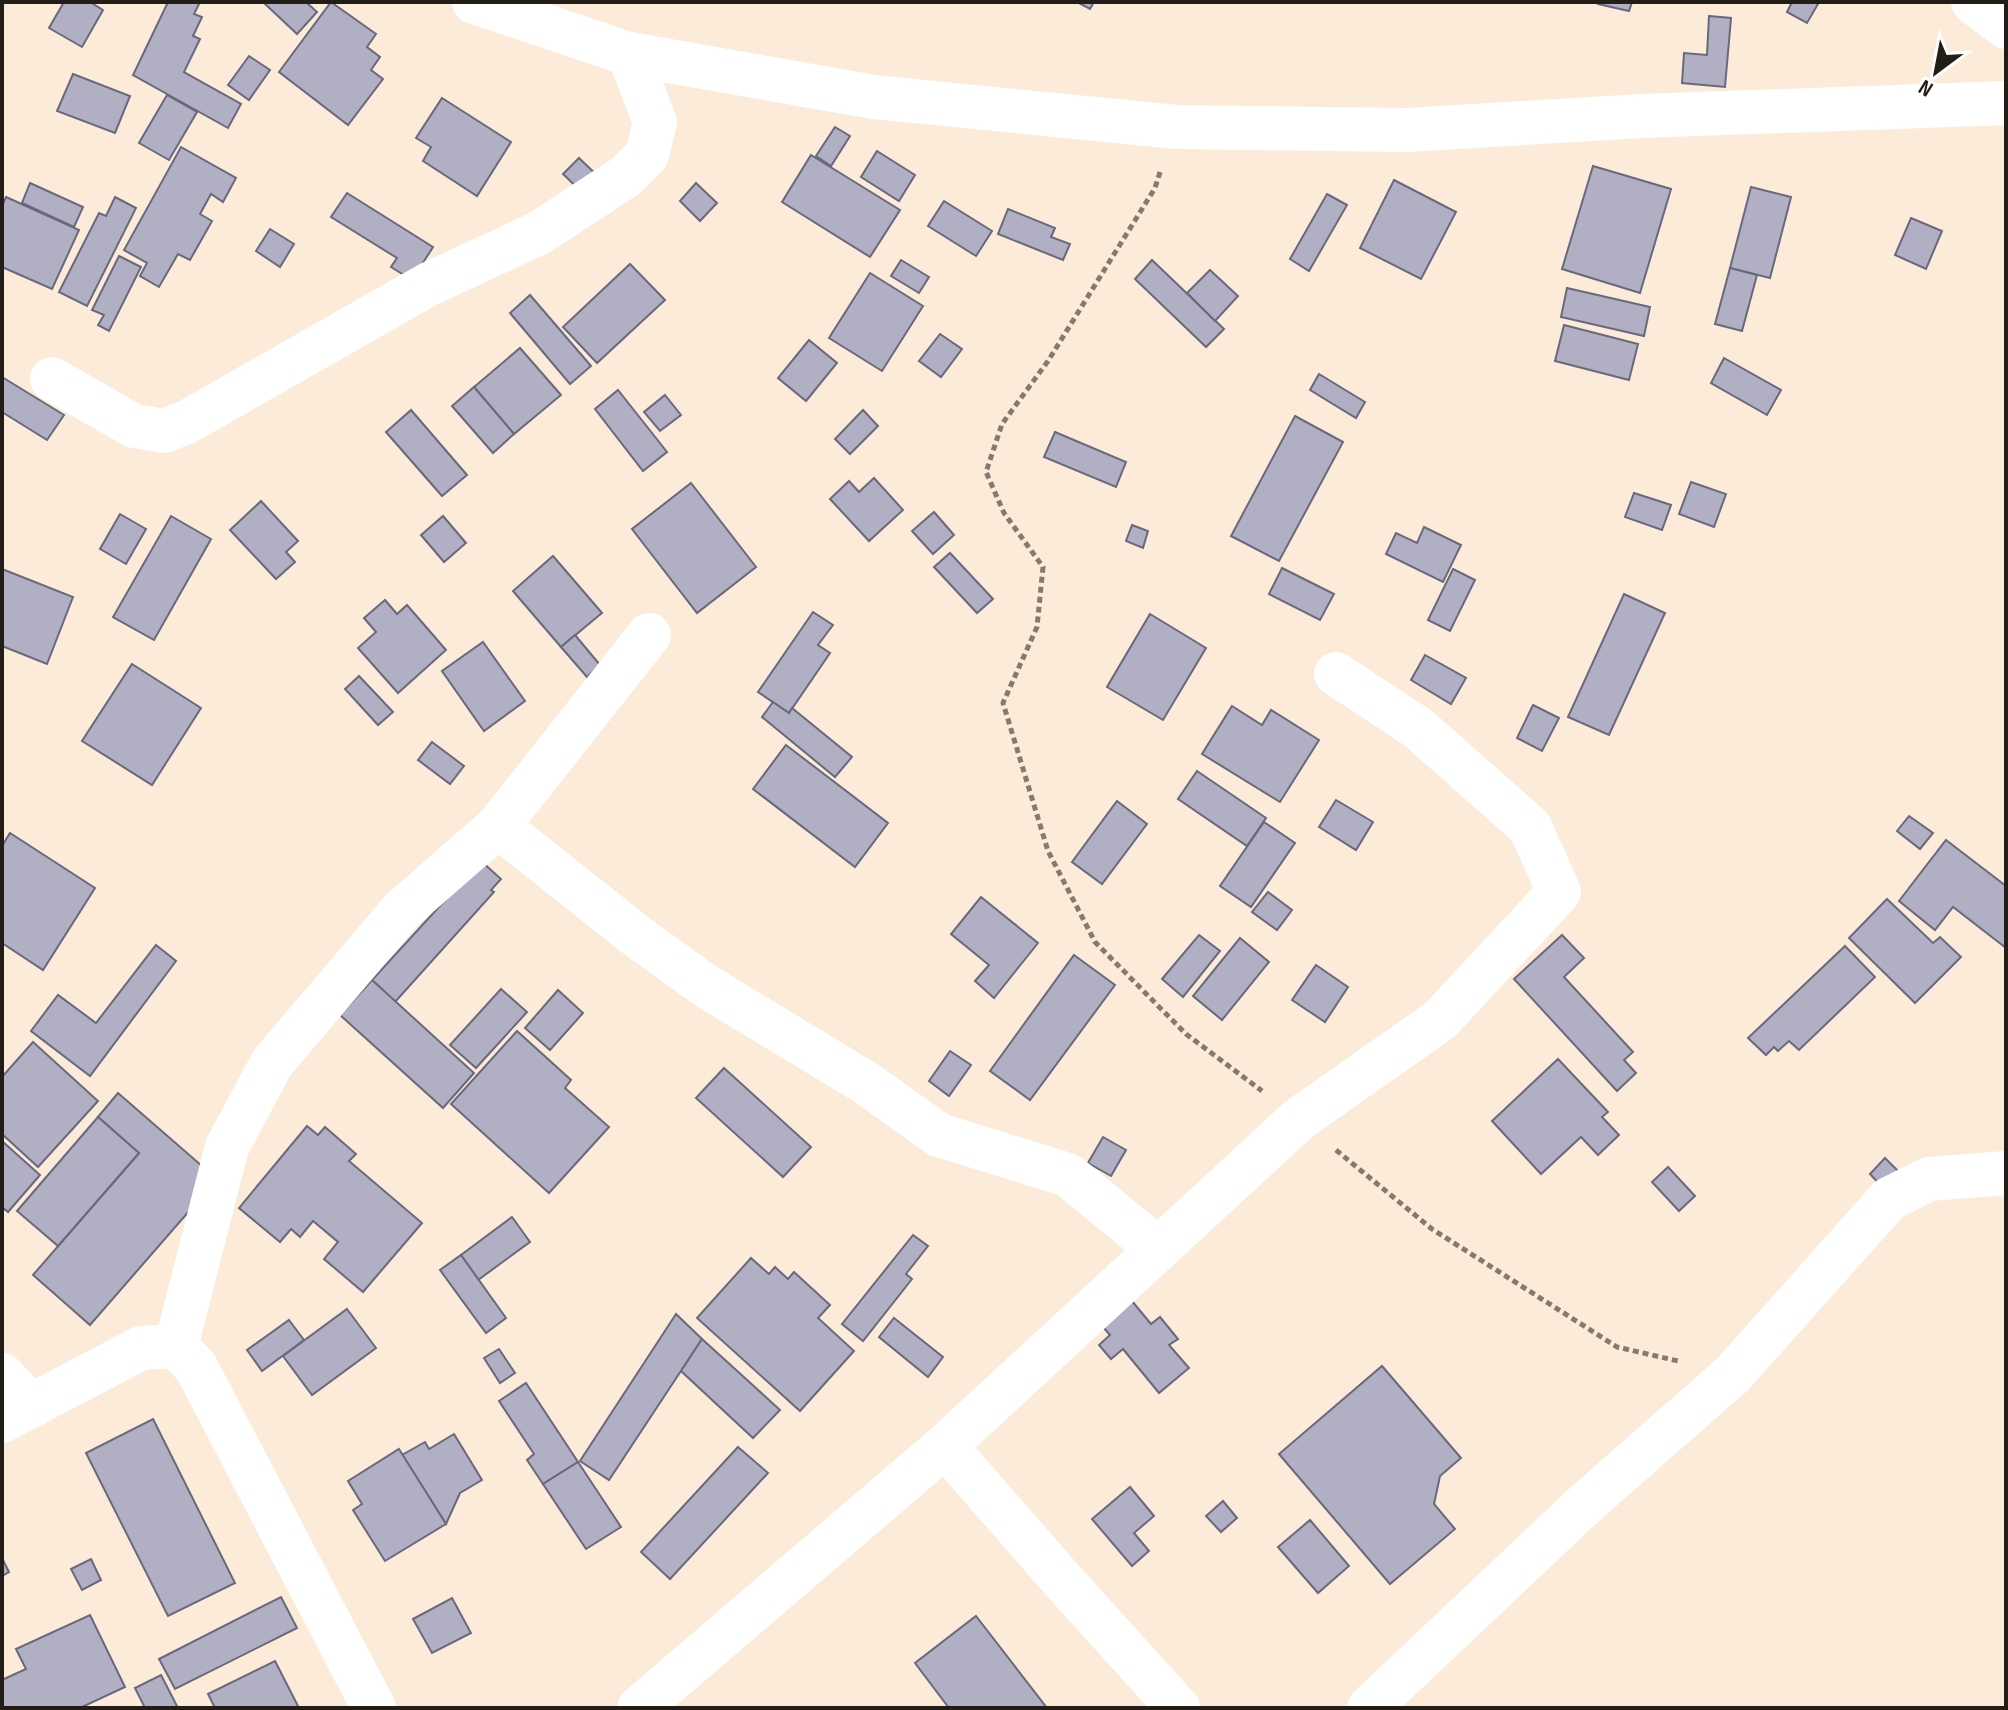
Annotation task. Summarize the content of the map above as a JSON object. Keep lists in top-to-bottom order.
{
  "north": "bottom left"
}
